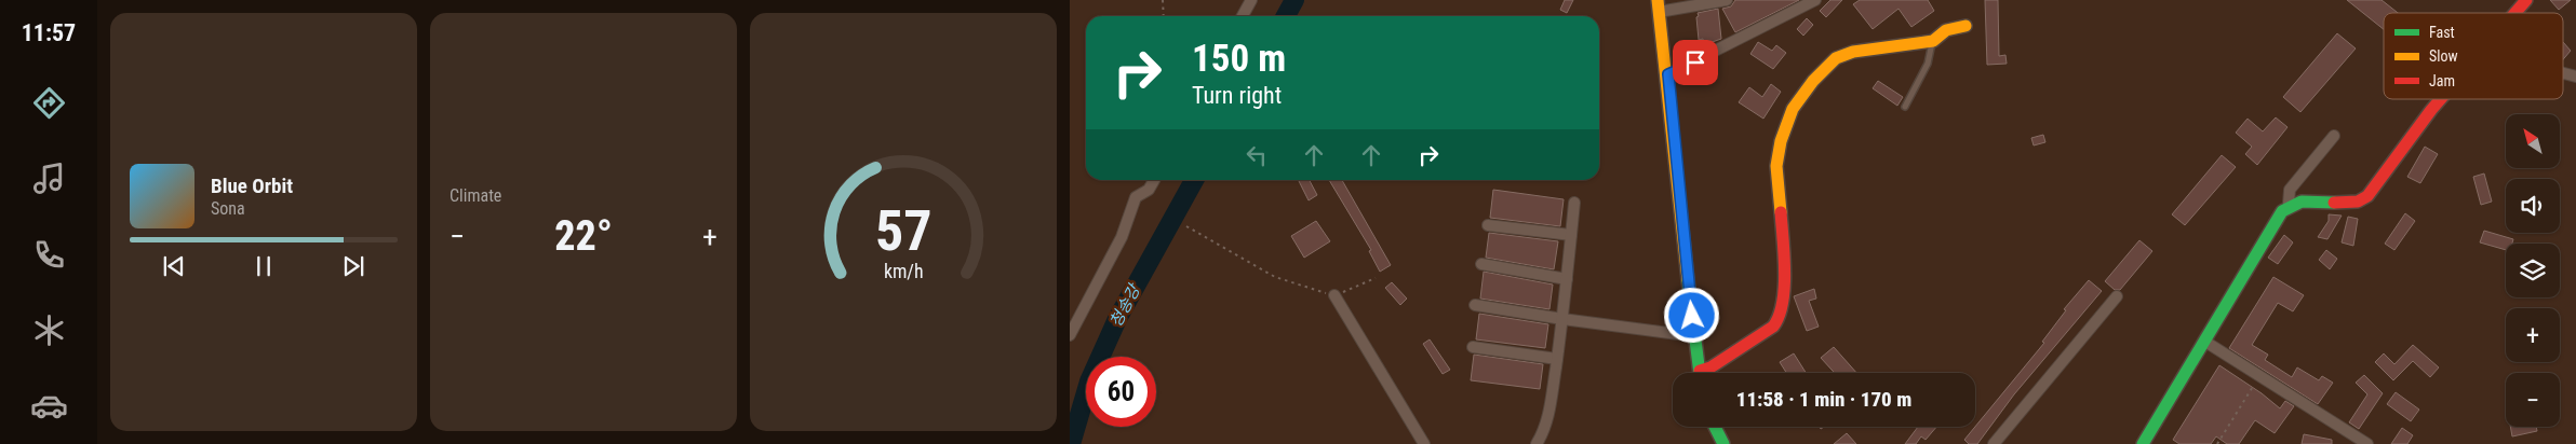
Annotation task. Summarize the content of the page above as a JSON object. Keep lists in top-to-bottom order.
{
  "water": ["청송강"],
  "legend": ["Fast", "Slow", "Jam"],
  "north": "top left",
  "page": {
    "tabs": "11:57",
    "tile": "Climate",
    "turn": ["150 m", "Turn right"],
    "map_buttons": ["+", "−"],
    "song": ["Blue Orbit", "Sona"],
    "heat": ["−", "22°", "+"],
    "limit": "60",
    "trip": "11:58 · 1 min · 170 m",
    "gauge": ["57", "km/h"]
  }
}
